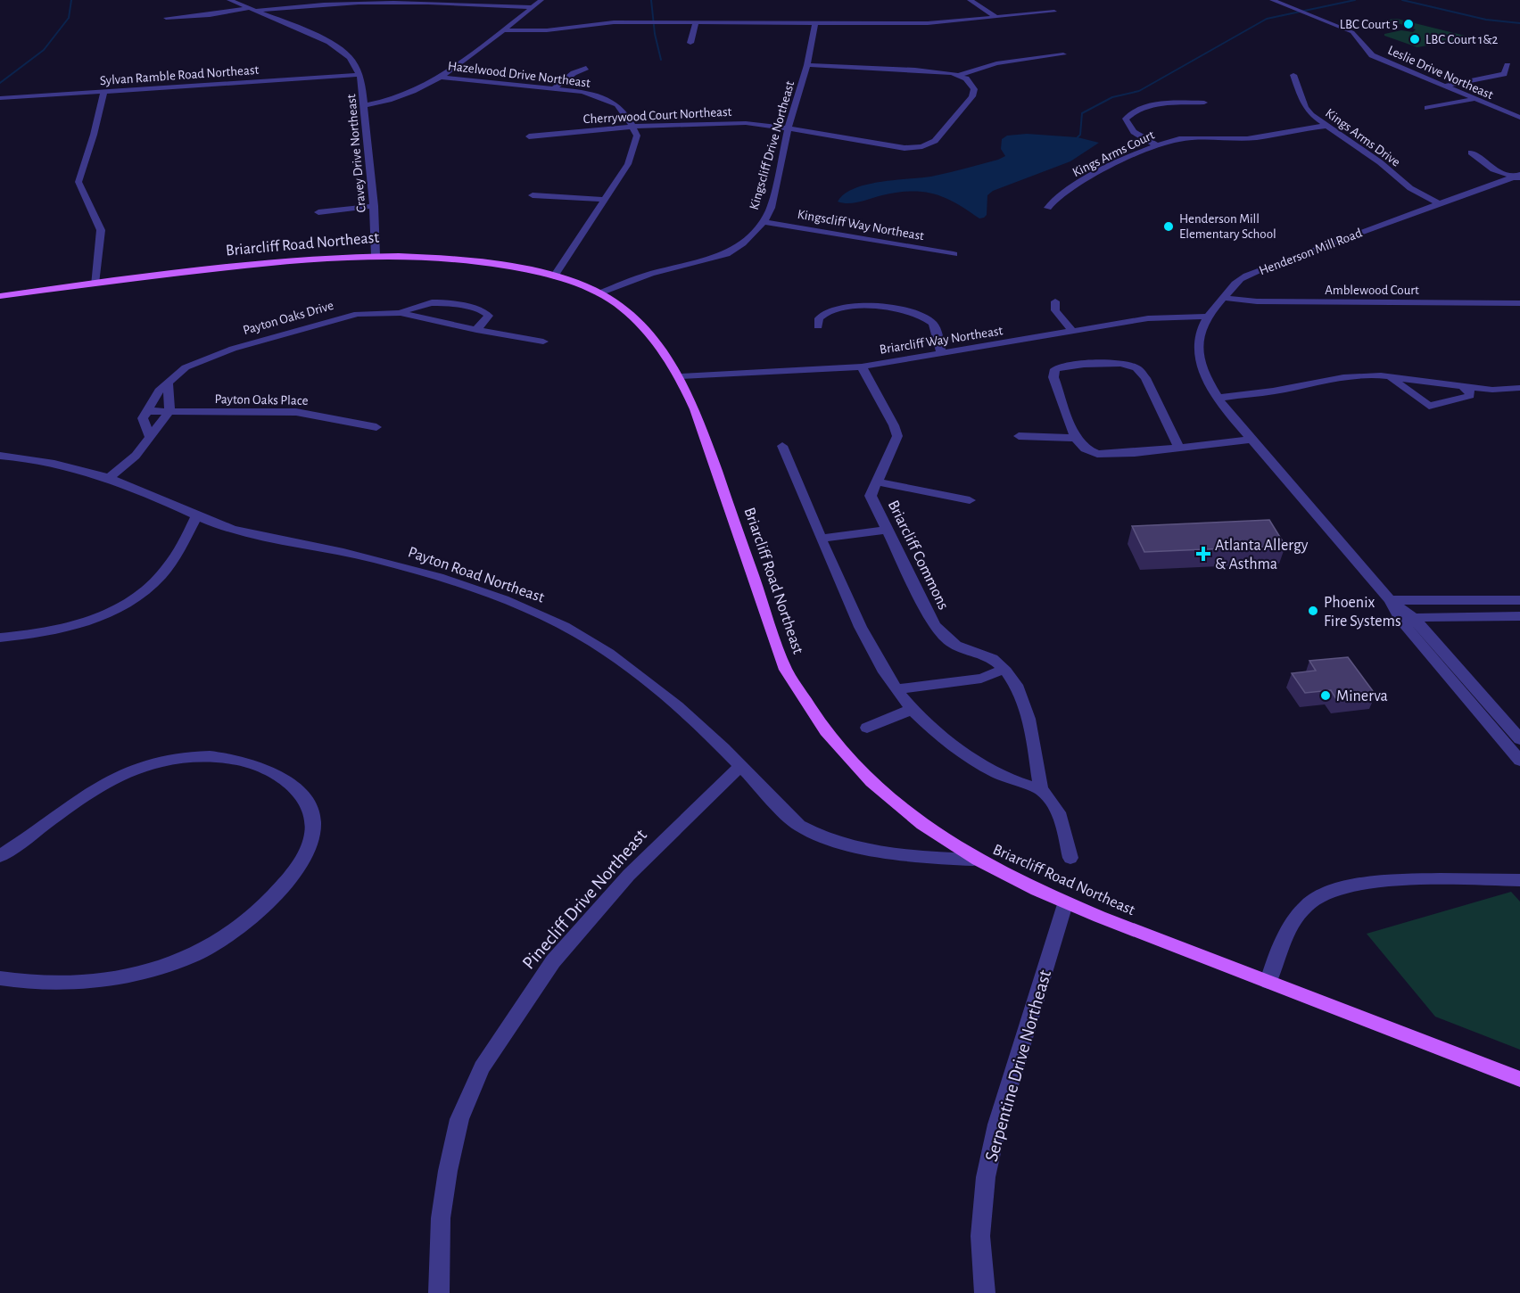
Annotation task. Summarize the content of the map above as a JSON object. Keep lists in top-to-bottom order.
{
  "streets": {
    "main road": ["Briarcliff Road Northeast"],
    "street": [
      "Leslie Drive Northeast",
      "Hazelwood Drive Northeast",
      "Sylvan Ramble Road Northeast",
      "Cherrywood Court Northeast",
      "Kings Arms Drive",
      "Kingscliff Drive Northeast",
      "Cravey Drive Northeast",
      "Kings Arms Court",
      "Kingscliff Way Northeast",
      "Henderson Mill Road",
      "Amblewood Court",
      "Payton Oaks Drive",
      "Briarcliff Way Northeast",
      "Payton Oaks Place",
      "Briarcliff Commons",
      "Payton Road Northeast",
      "Pinecliff Drive Northeast",
      "Serpentine Drive Northeast"
    ]
  },
  "crossings": [
    ["Hazelwood Drive Northeast", "Cherrywood Court Northeast"],
    ["Sylvan Ramble Road Northeast", "Cravey Drive Northeast"],
    ["Cherrywood Court Northeast", "Kingscliff Drive Northeast"],
    ["Kings Arms Drive", "Kings Arms Court"],
    ["Kings Arms Drive", "Henderson Mill Road"],
    ["Kingscliff Drive Northeast", "Kingscliff Way Northeast"],
    ["Kingscliff Drive Northeast", "Briarcliff Road Northeast"],
    ["Cravey Drive Northeast", "Briarcliff Road Northeast"],
    ["Briarcliff Road Northeast", "Briarcliff Way Northeast"],
    ["Briarcliff Road Northeast", "Payton Road Northeast"],
    ["Briarcliff Road Northeast", "Serpentine Drive Northeast"],
    ["Henderson Mill Road", "Amblewood Court"],
    ["Henderson Mill Road", "Briarcliff Way Northeast"],
    ["Payton Oaks Drive", "Payton Oaks Place"],
    ["Briarcliff Way Northeast", "Briarcliff Commons"],
    ["Payton Road Northeast", "Pinecliff Drive Northeast"]
  ],
  "places": {
    "other": [
      "LBC Court 5",
      "LBC Court 1&2",
      "Henderson Mill Elementary School",
      "Phoenix Fire Systems",
      "Minerva"
    ],
    "health": ["Atlanta Allergy & Asthma"]
  }
}
